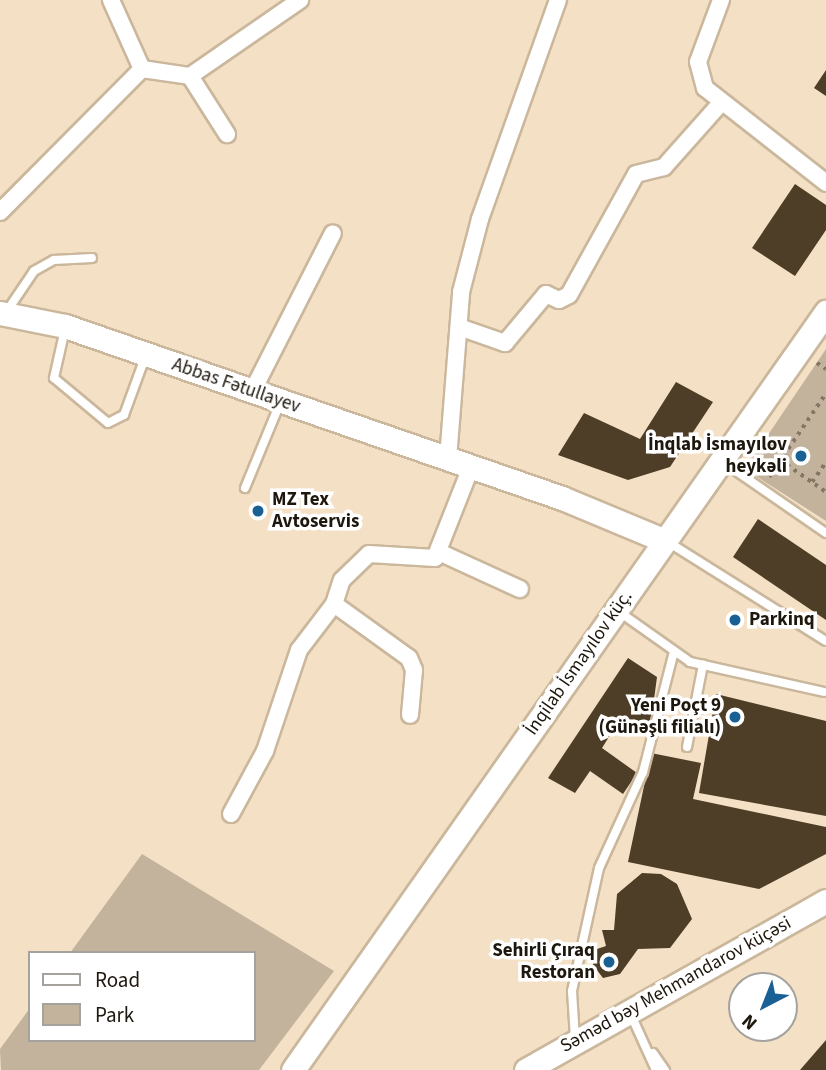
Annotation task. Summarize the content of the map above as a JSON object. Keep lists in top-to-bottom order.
{
  "streets": {
    "main road": ["Abbas Fətullayev", "İnqilab İsmayılov küç.", "Səməd bəy Mehmandarov küçəsi"]
  },
  "crossings": [
    ["Abbas Fətullayev", "İnqilab İsmayılov küç."]
  ],
  "places": [
    "İnqlab İsmayılov heykəli",
    "MZ Tex Avtoservis",
    "Parkinq",
    "Yeni Poçt 9 (Günəşli filialı)",
    "Sehirli Çıraq Restoran"
  ],
  "legend": ["Road", "Park"],
  "north": "bottom left"
}
